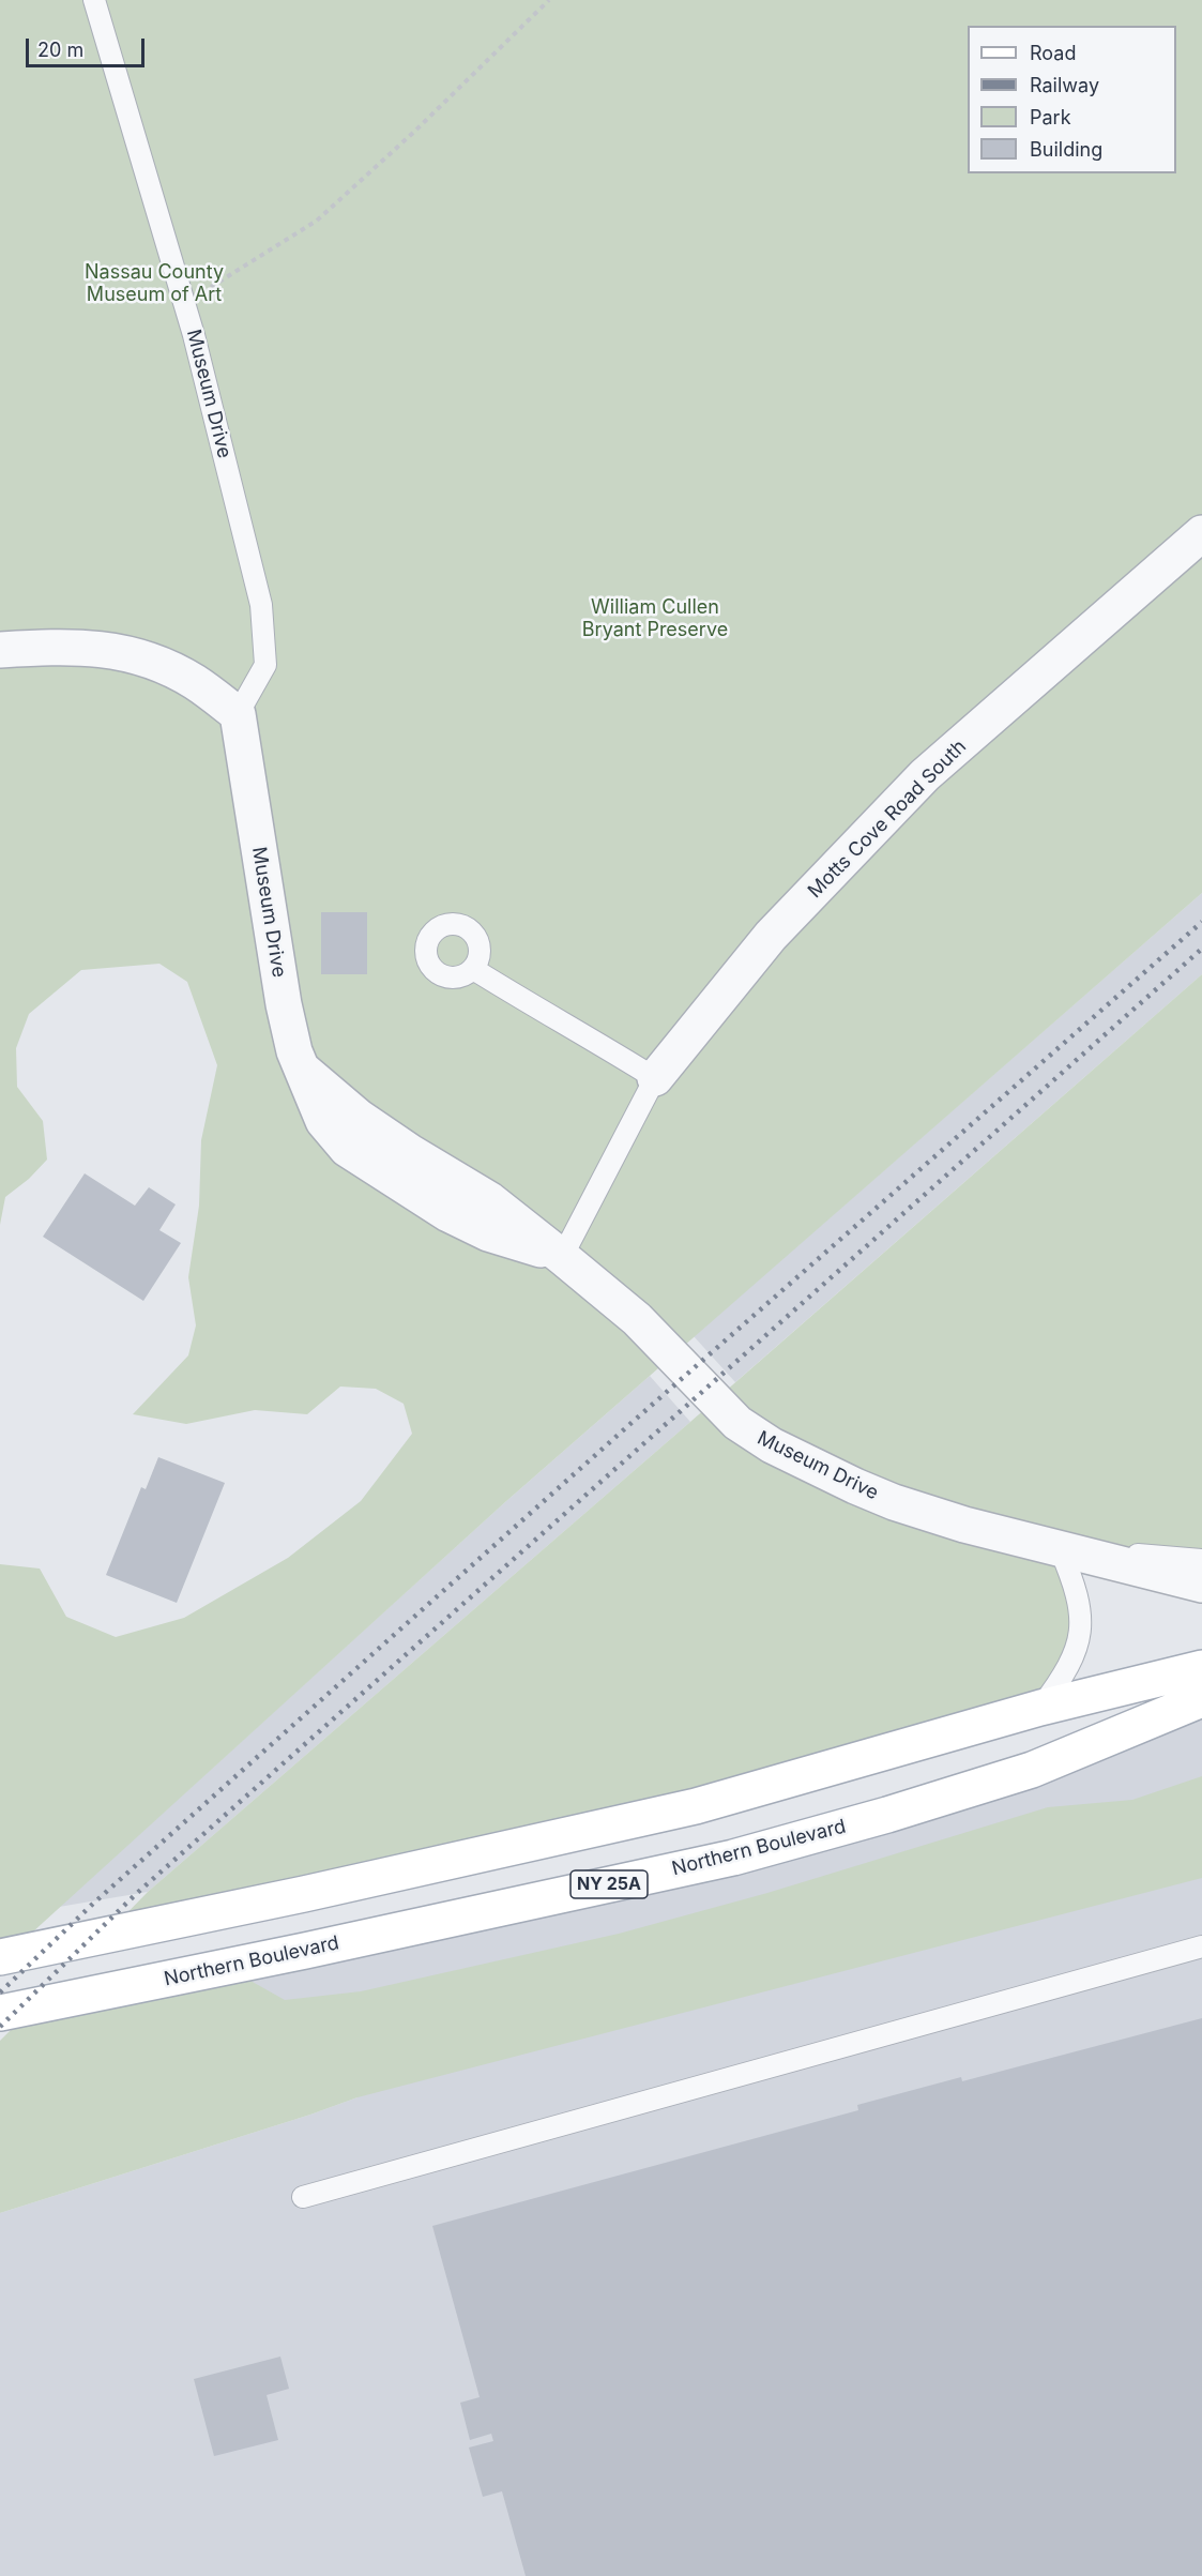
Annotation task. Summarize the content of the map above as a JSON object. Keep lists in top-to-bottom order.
{
  "streets": {
    "main road": ["Northern Boulevard", "NY 25A"],
    "street": ["Museum Drive", "Motts Cove Road South"]
  },
  "parks": ["Nassau County Museum of Art", "William Cullen Bryant Preserve"],
  "legend": [
    "Road",
    "Railway",
    "Park",
    "Building"
  ],
  "scale_bar": "20 m"
}
